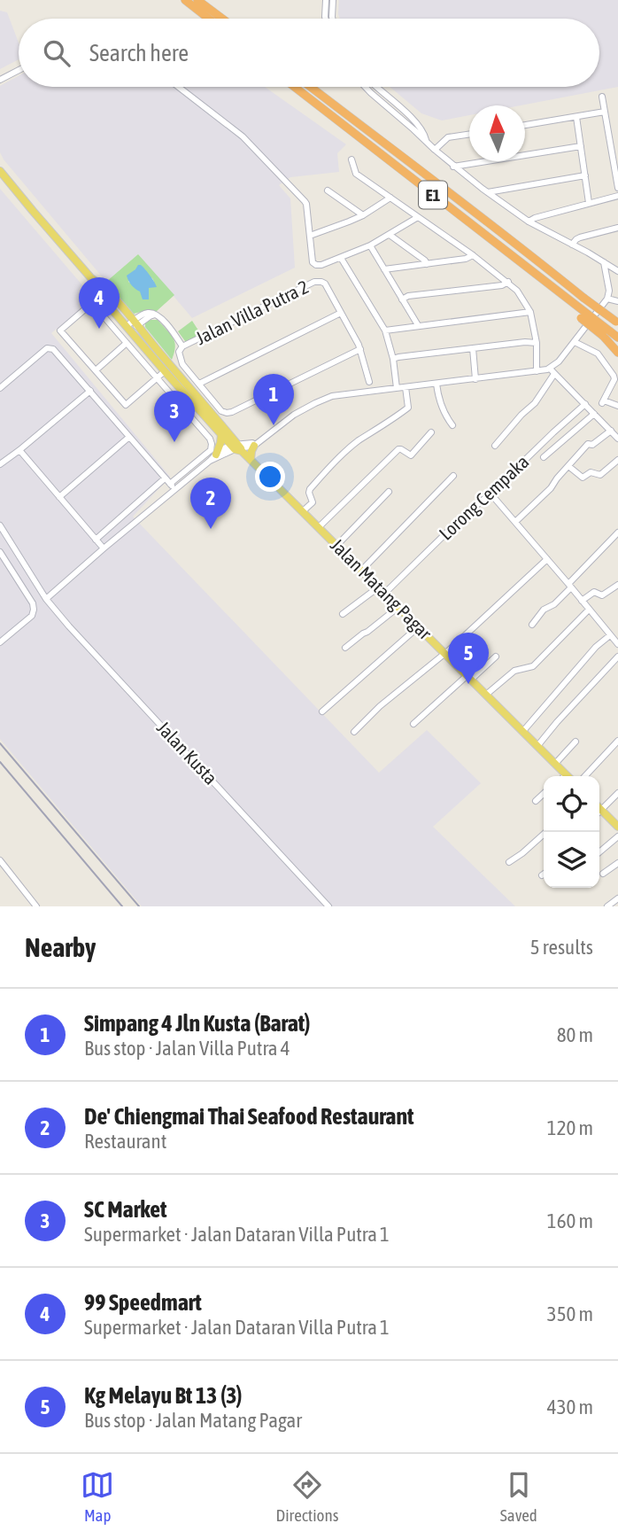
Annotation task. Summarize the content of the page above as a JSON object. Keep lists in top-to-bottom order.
{
  "streets": {
    "highway": ["E1"],
    "main road": ["Jalan Matang Pagar"],
    "street": ["Jalan Villa Putra 2", "Lorong Cempaka", "Jalan Kusta"]
  },
  "crossings": [
    ["Lorong Cempaka", "Jalan Matang Pagar"]
  ],
  "north": "top",
  "page": {
    "search": "Search here",
    "pins": [
      "4",
      "1",
      "3",
      "2",
      "5"
    ],
    "heading": ["Nearby", "5 results"],
    "list": [
      {
        "mark": "1",
        "name": "Simpang 4 Jln Kusta (Barat)",
        "note": "Bus stop · Jalan Villa Putra 4",
        "value": "80 m"
      },
      {
        "mark": "2",
        "name": "De' Chiengmai Thai Seafood Restaurant",
        "note": "Restaurant",
        "value": "120 m"
      },
      {
        "mark": "3",
        "name": "SC Market",
        "note": "Supermarket · Jalan Dataran Villa Putra 1",
        "value": "160 m"
      },
      {
        "mark": "4",
        "name": "99 Speedmart",
        "note": "Supermarket · Jalan Dataran Villa Putra 1",
        "value": "350 m"
      },
      {
        "mark": "5",
        "name": "Kg Melayu Bt 13 (3)",
        "note": "Bus stop · Jalan Matang Pagar",
        "value": "430 m"
      }
    ],
    "nav": ["Map", "Directions", "Saved"]
  }
}
